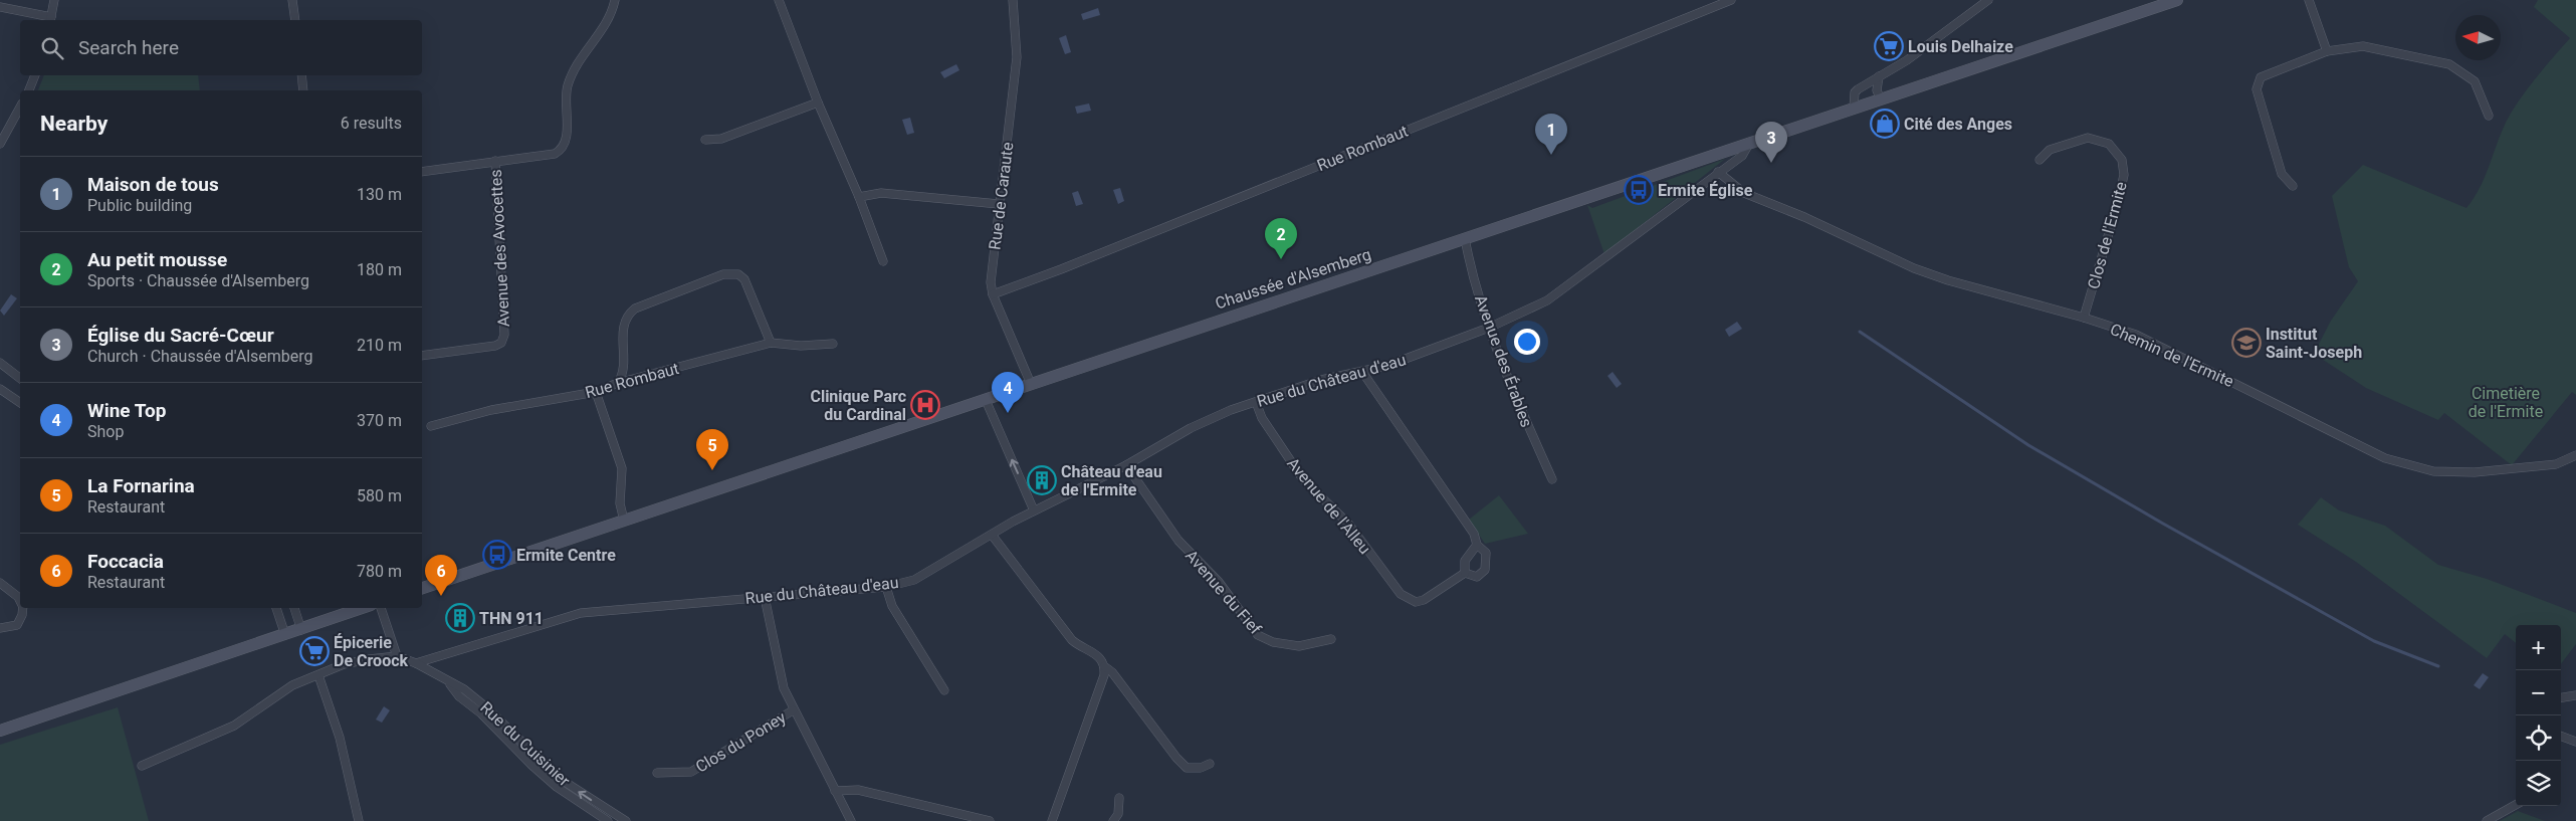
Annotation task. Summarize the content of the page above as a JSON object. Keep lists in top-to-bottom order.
{
  "streets": {
    "main road": ["Chaussée d'Alsemberg"],
    "street": [
      "Rue Rombaut",
      "Rue de Caraute",
      "Clos de l'Ermite",
      "Avenue des Avocettes",
      "Chemin de l'Ermite",
      "Avenue des Érables",
      "Rue du Château d'eau",
      "Avenue de l'Alleu",
      "Avenue du Fief",
      "Clos du Poney",
      "Rue du Cuisinier"
    ]
  },
  "crossings": [
    ["Rue Rombaut", "Rue de Caraute"],
    ["Rue de Caraute", "Chaussée d'Alsemberg"],
    ["Clos de l'Ermite", "Chemin de l'Ermite"],
    ["Chaussée d'Alsemberg", "Avenue des Érables"],
    ["Chaussée d'Alsemberg", "Rue du Château d'eau"],
    ["Chemin de l'Ermite", "Rue du Château d'eau"],
    ["Avenue des Érables", "Rue du Château d'eau"],
    ["Rue du Château d'eau", "Avenue de l'Alleu"],
    ["Rue du Château d'eau", "Avenue du Fief"],
    ["Rue du Château d'eau", "Rue du Cuisinier"]
  ],
  "parks": ["Cimetière de l'Ermite"],
  "places": {
    "supermarket": ["Louis Delhaize", "Épicerie De Croock"],
    "shop": ["Cité des Anges"],
    "bus stop": ["Ermite Église", "Ermite Centre"],
    "school or university": ["Institut Saint-Joseph"],
    "hospital": ["Clinique Parc du Cardinal"],
    "building": ["Château d'eau de l'Ermite", "THN 911"]
  },
  "north": "left",
  "page": {
    "search": "Search here",
    "heading": ["Nearby", "6 results"],
    "pins": [
      "1",
      "3",
      "2",
      "4",
      "5",
      "6"
    ],
    "list": [
      {
        "mark": "1",
        "name": "Maison de tous",
        "note": "Public building",
        "value": "130 m"
      },
      {
        "mark": "2",
        "name": "Au petit mousse",
        "note": "Sports · Chaussée d'Alsemberg",
        "value": "180 m"
      },
      {
        "mark": "3",
        "name": "Église du Sacré-Cœur",
        "note": "Church · Chaussée d'Alsemberg",
        "value": "210 m"
      },
      {
        "mark": "4",
        "name": "Wine Top",
        "note": "Shop",
        "value": "370 m"
      },
      {
        "mark": "5",
        "name": "La Fornarina",
        "note": "Restaurant",
        "value": "580 m"
      },
      {
        "mark": "6",
        "name": "Foccacia",
        "note": "Restaurant",
        "value": "780 m"
      }
    ],
    "map_buttons": ["+", "−"]
  }
}
